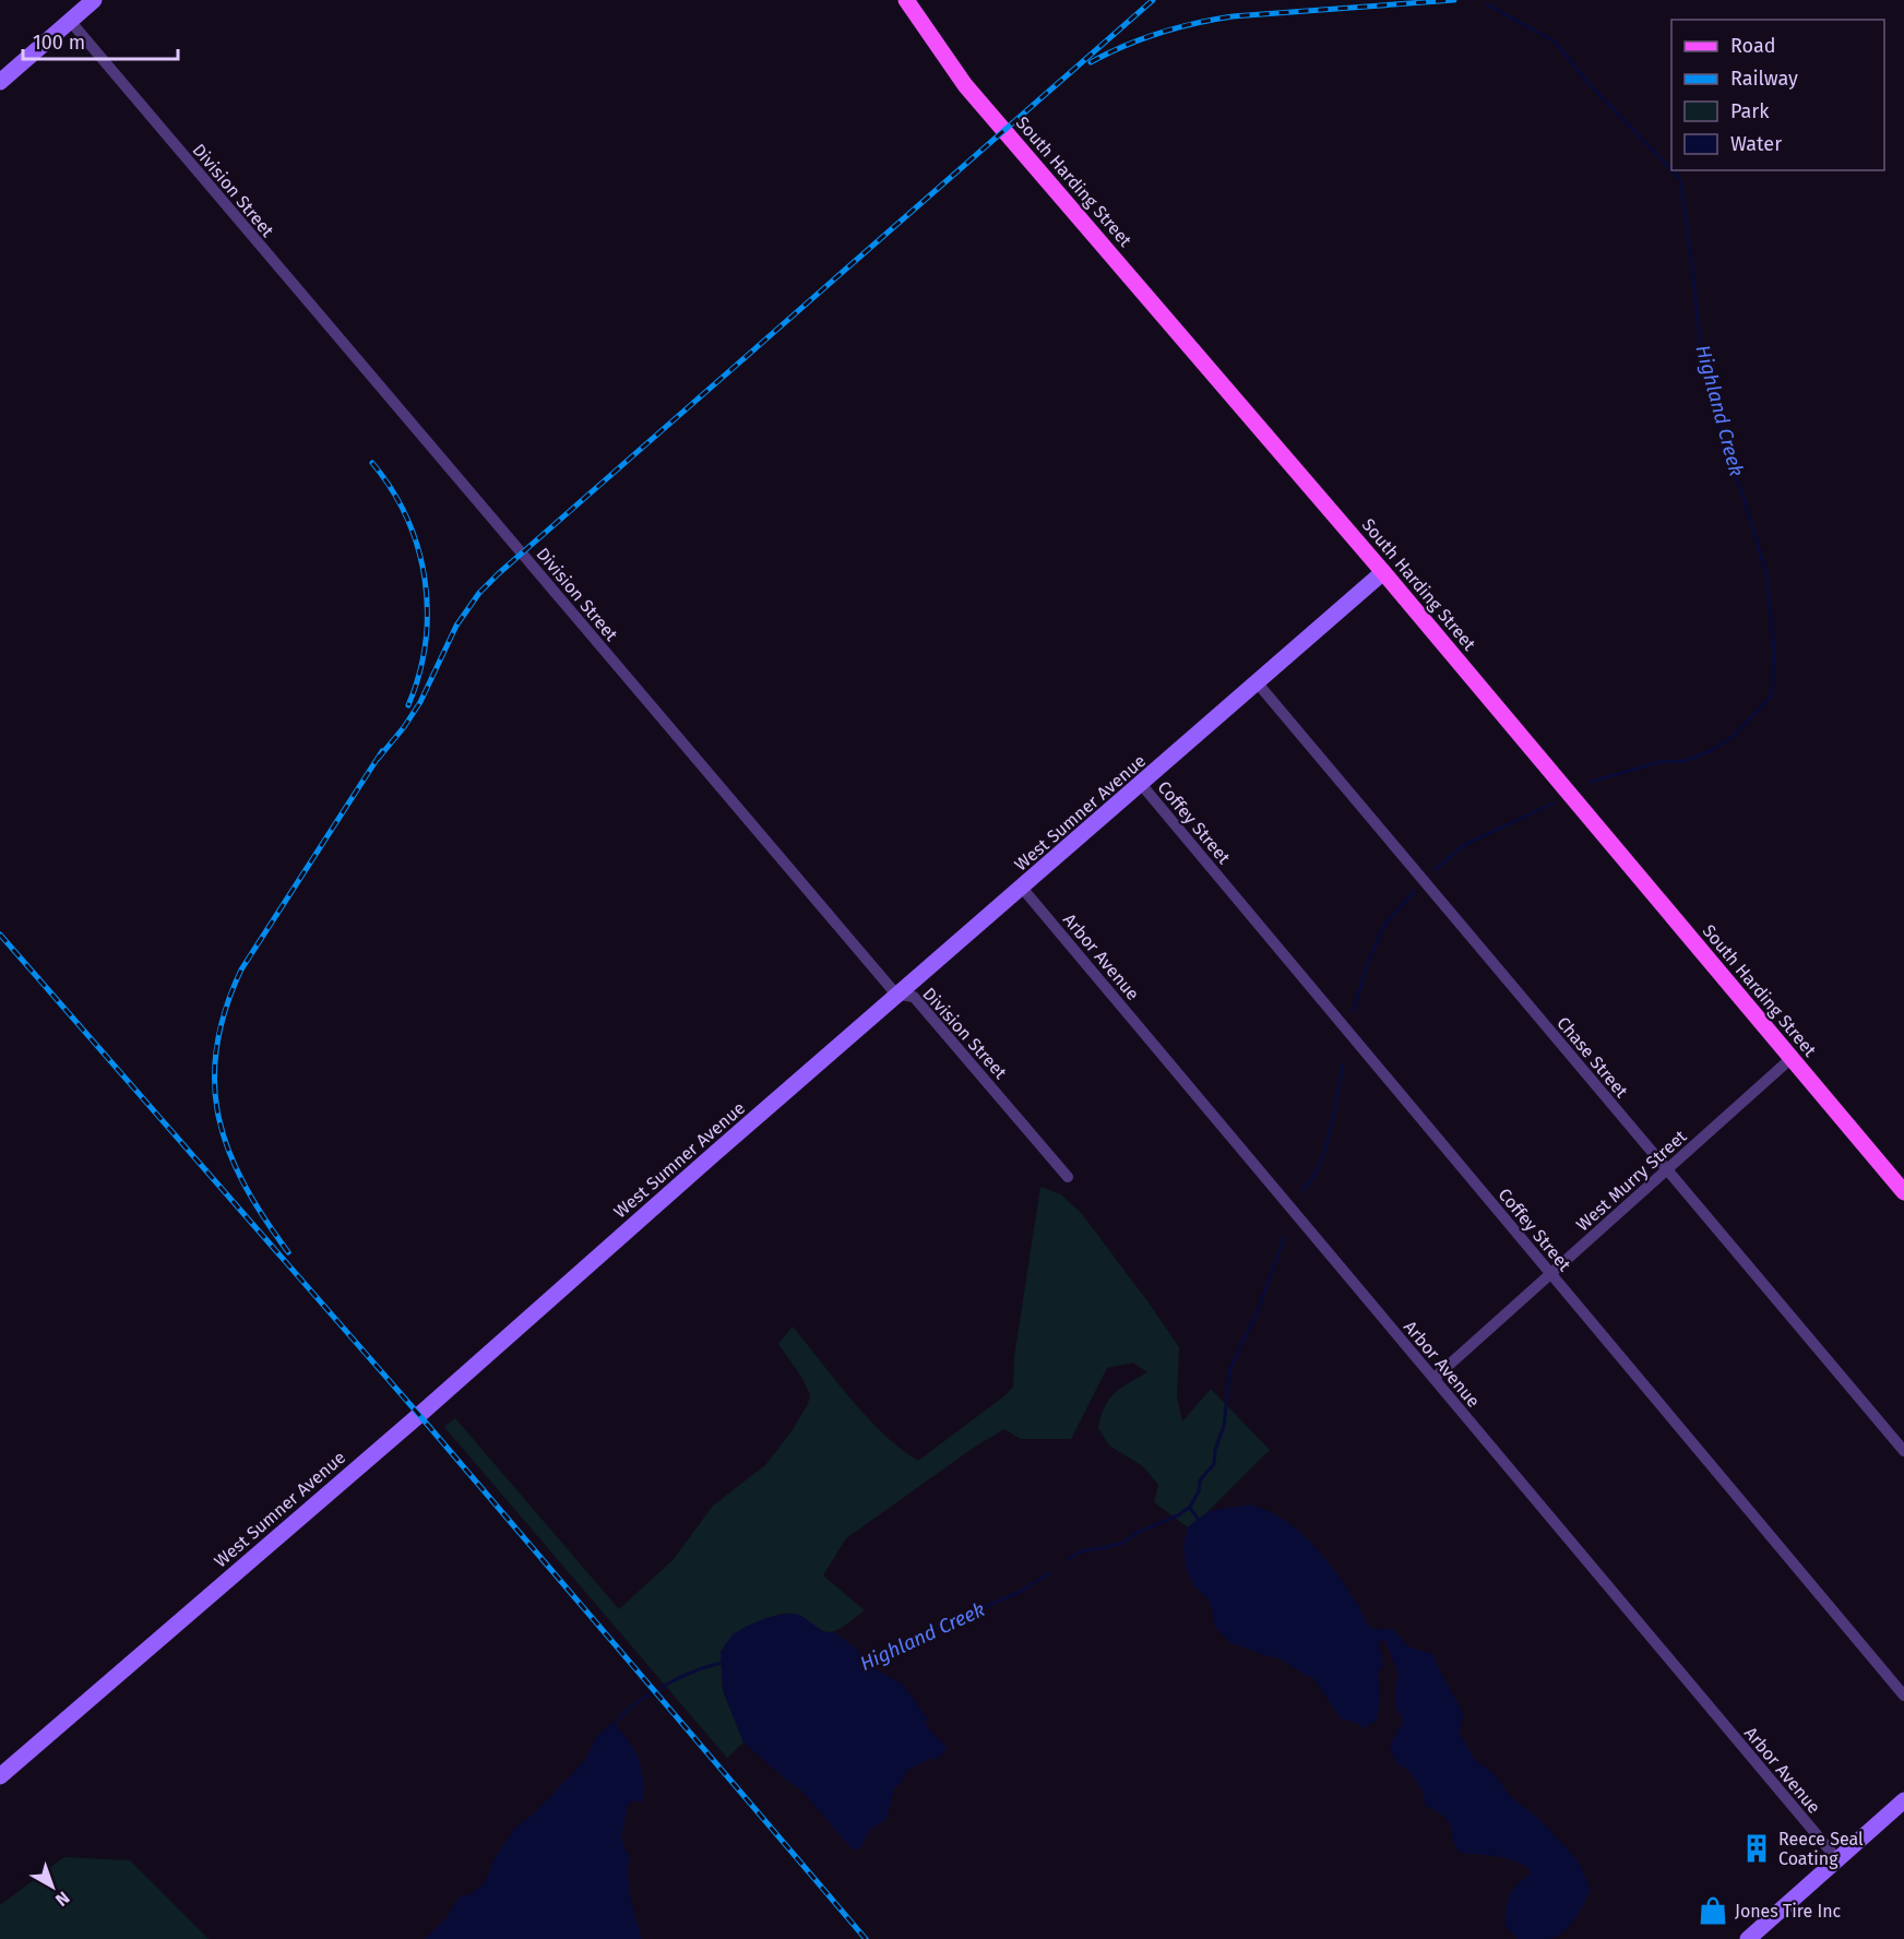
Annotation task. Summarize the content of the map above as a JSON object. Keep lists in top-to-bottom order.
{
  "streets": {
    "main road": ["South Harding Street"],
    "street": [
      "Division Street",
      "West Sumner Avenue",
      "Coffey Street",
      "Arbor Avenue",
      "Chase Street",
      "West Murry Street"
    ]
  },
  "crossings": [
    ["South Harding Street", "West Sumner Avenue"],
    ["South Harding Street", "West Murry Street"],
    ["Division Street", "West Sumner Avenue"],
    ["West Sumner Avenue", "Coffey Street"],
    ["West Sumner Avenue", "Arbor Avenue"],
    ["West Sumner Avenue", "Chase Street"],
    ["Coffey Street", "West Murry Street"],
    ["Arbor Avenue", "West Murry Street"],
    ["Chase Street", "West Murry Street"]
  ],
  "water": ["Highland Creek"],
  "places": {
    "building": ["Reece Seal Coating"],
    "shop": ["Jones Tire Inc"]
  },
  "legend": [
    "Road",
    "Railway",
    "Park",
    "Water"
  ],
  "scale_bar": "100 m",
  "north": "bottom right"
}
